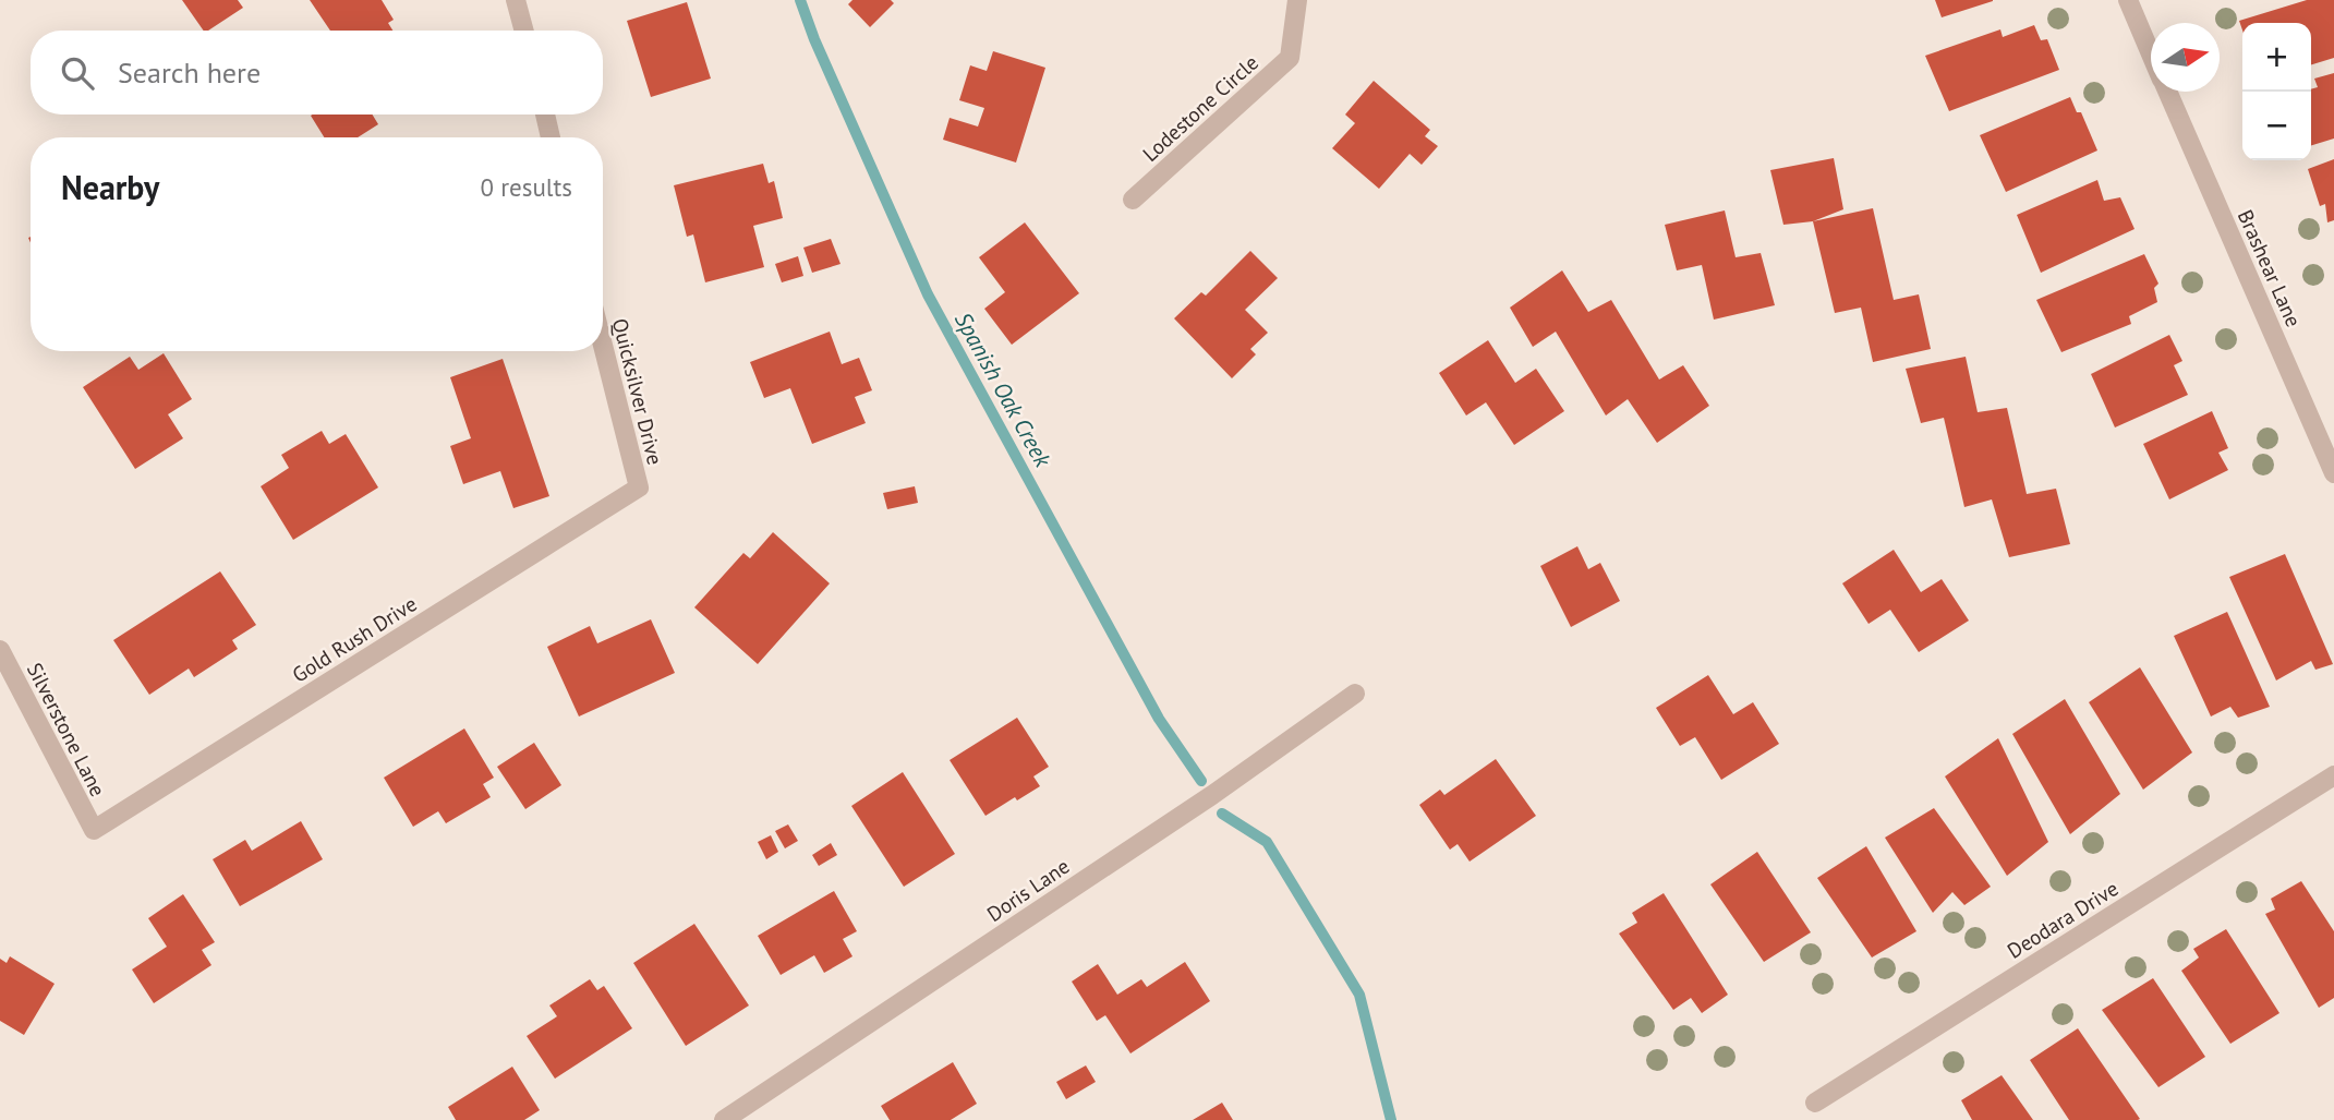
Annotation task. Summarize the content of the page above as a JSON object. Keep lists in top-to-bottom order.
{
  "streets": {
    "street": [
      "Lodestone Circle",
      "Brashear Lane",
      "Quicksilver Drive",
      "Gold Rush Drive",
      "Silverstone Lane",
      "Doris Lane",
      "Deodara Drive"
    ]
  },
  "crossings": [
    ["Quicksilver Drive", "Gold Rush Drive"],
    ["Gold Rush Drive", "Silverstone Lane"]
  ],
  "water": ["Spanish Oak Creek"],
  "north": "right",
  "page": {
    "map_buttons": ["+", "−"],
    "search": "Search here",
    "heading": ["Nearby", "0 results"]
  }
}
